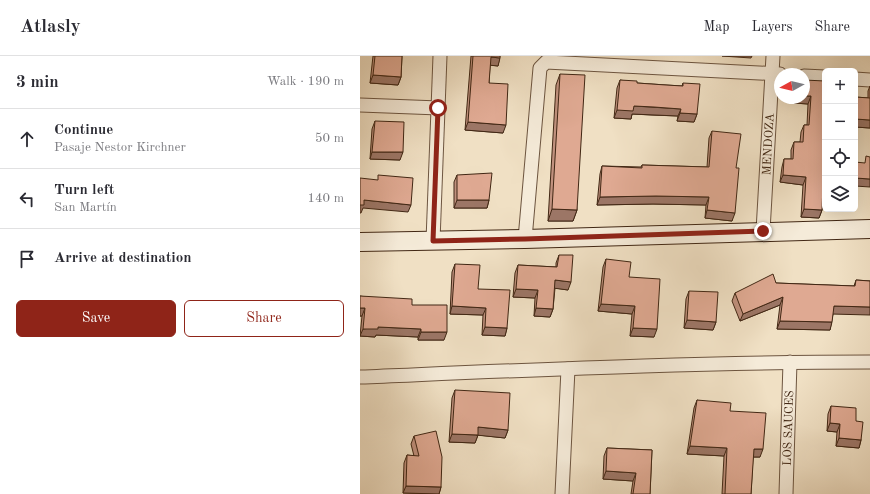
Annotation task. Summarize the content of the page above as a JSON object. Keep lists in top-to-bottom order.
{
  "streets": {
    "street": ["MENDOZA", "LOS SAUCES"]
  },
  "north": "left",
  "page": {
    "header": "Atlasly",
    "nav": ["Map", "Layers", "Share"],
    "heading": ["3 min", "Walk · 190 m"],
    "map_buttons": ["+", "−"],
    "list": [
      ["Continue", "Pasaje Nestor Kirchner", "50 m"],
      ["Turn left", "San Martín", "140 m"],
      "Arrive at destination"
    ],
    "buttons": ["Save", "Share"]
  }
}
